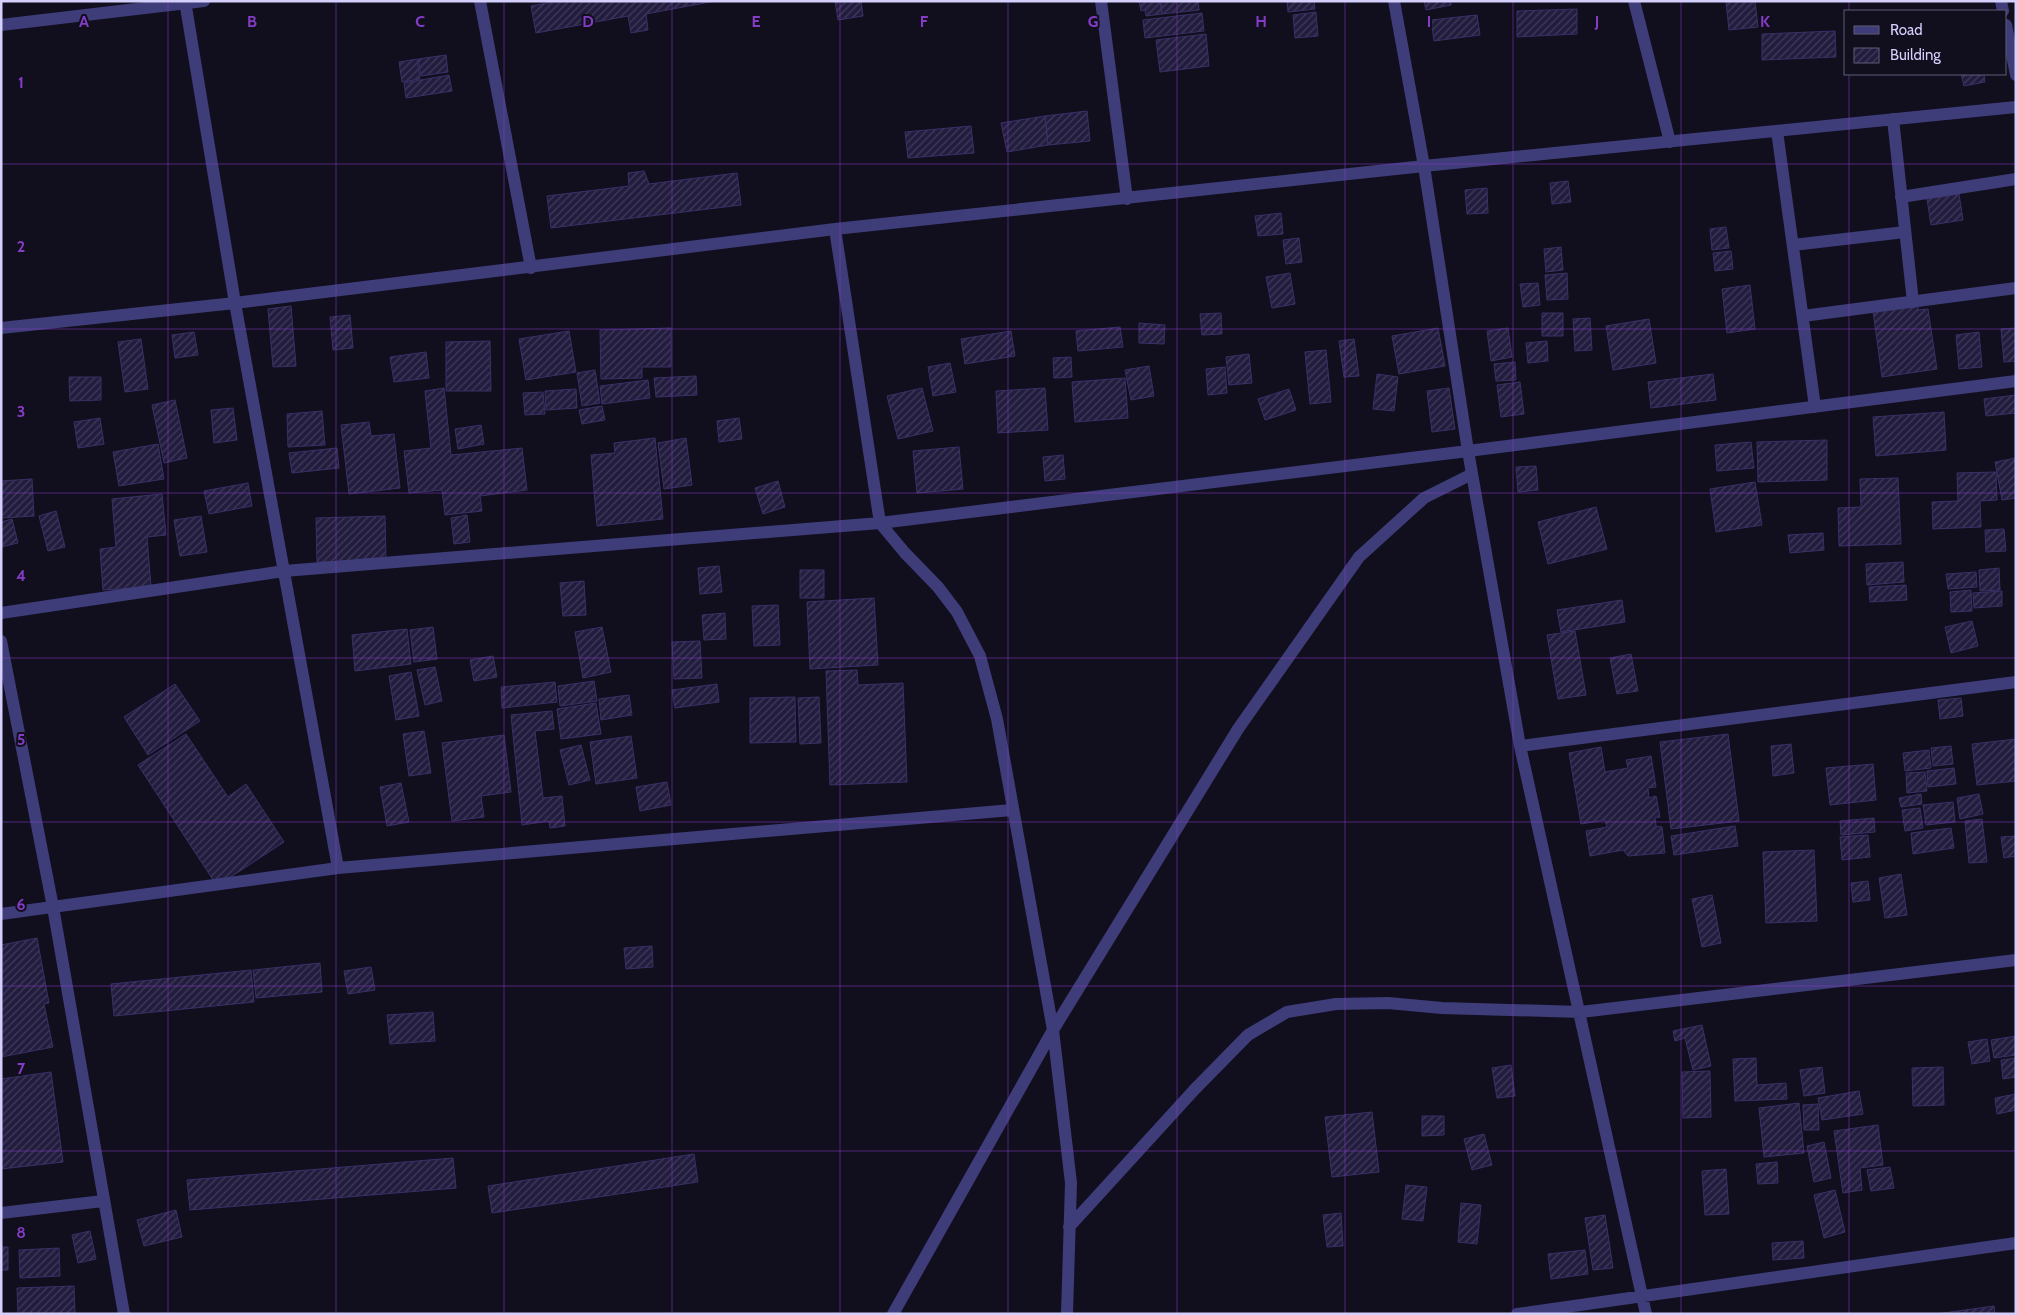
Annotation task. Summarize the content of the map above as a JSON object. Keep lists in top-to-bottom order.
{
  "legend": ["Road", "Building"],
  "grid": {
    "columns": [
      "A",
      "B",
      "C",
      "D",
      "E",
      "F",
      "G",
      "H",
      "I",
      "J",
      "K"
    ],
    "rows": [
      "1",
      "2",
      "3",
      "4",
      "5",
      "6",
      "7",
      "8"
    ]
  }
}
